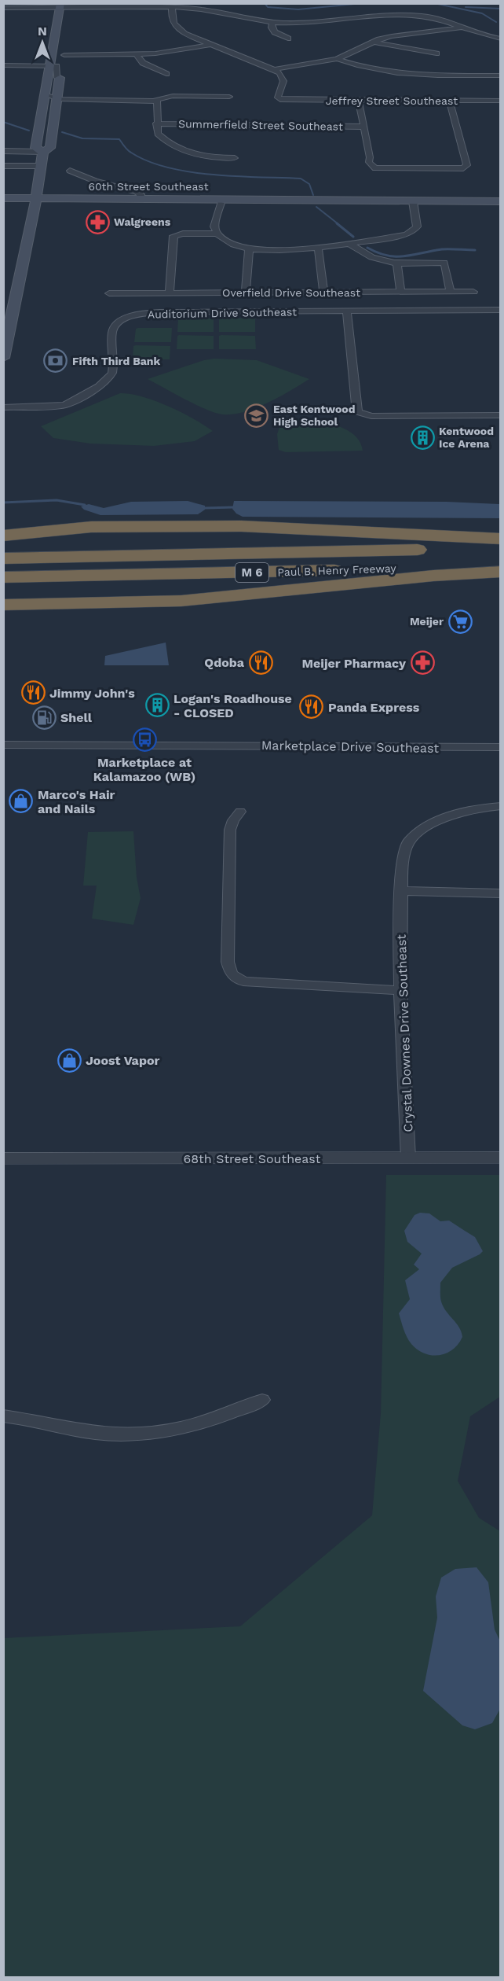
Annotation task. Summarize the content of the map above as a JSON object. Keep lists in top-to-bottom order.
{
  "streets": {
    "highway": ["Paul B. Henry Freeway", "M 6"],
    "main road": ["60th Street Southeast"],
    "street": [
      "Jeffrey Street Southeast",
      "Summerfield Street Southeast",
      "Overfield Drive Southeast",
      "Auditorium Drive Southeast",
      "Marketplace Drive Southeast",
      "Crystal Downes Drive Southeast",
      "68th Street Southeast"
    ]
  },
  "crossings": [
    ["Crystal Downes Drive Southeast", "68th Street Southeast"]
  ],
  "places": {
    "pharmacy": ["Walgreens", "Meijer Pharmacy"],
    "bank": ["Fifth Third Bank"],
    "school or university": ["East Kentwood High School"],
    "building": ["Kentwood Ice Arena", "Logan's Roadhouse - CLOSED"],
    "supermarket": ["Meijer"],
    "restaurant": ["Qdoba", "Jimmy John's", "Panda Express"],
    "fuel station": ["Shell"],
    "bus stop": ["Marketplace at Kalamazoo (WB)"],
    "shop": ["Marco's Hair and Nails", "Joost Vapor"]
  },
  "north": "top"
}
